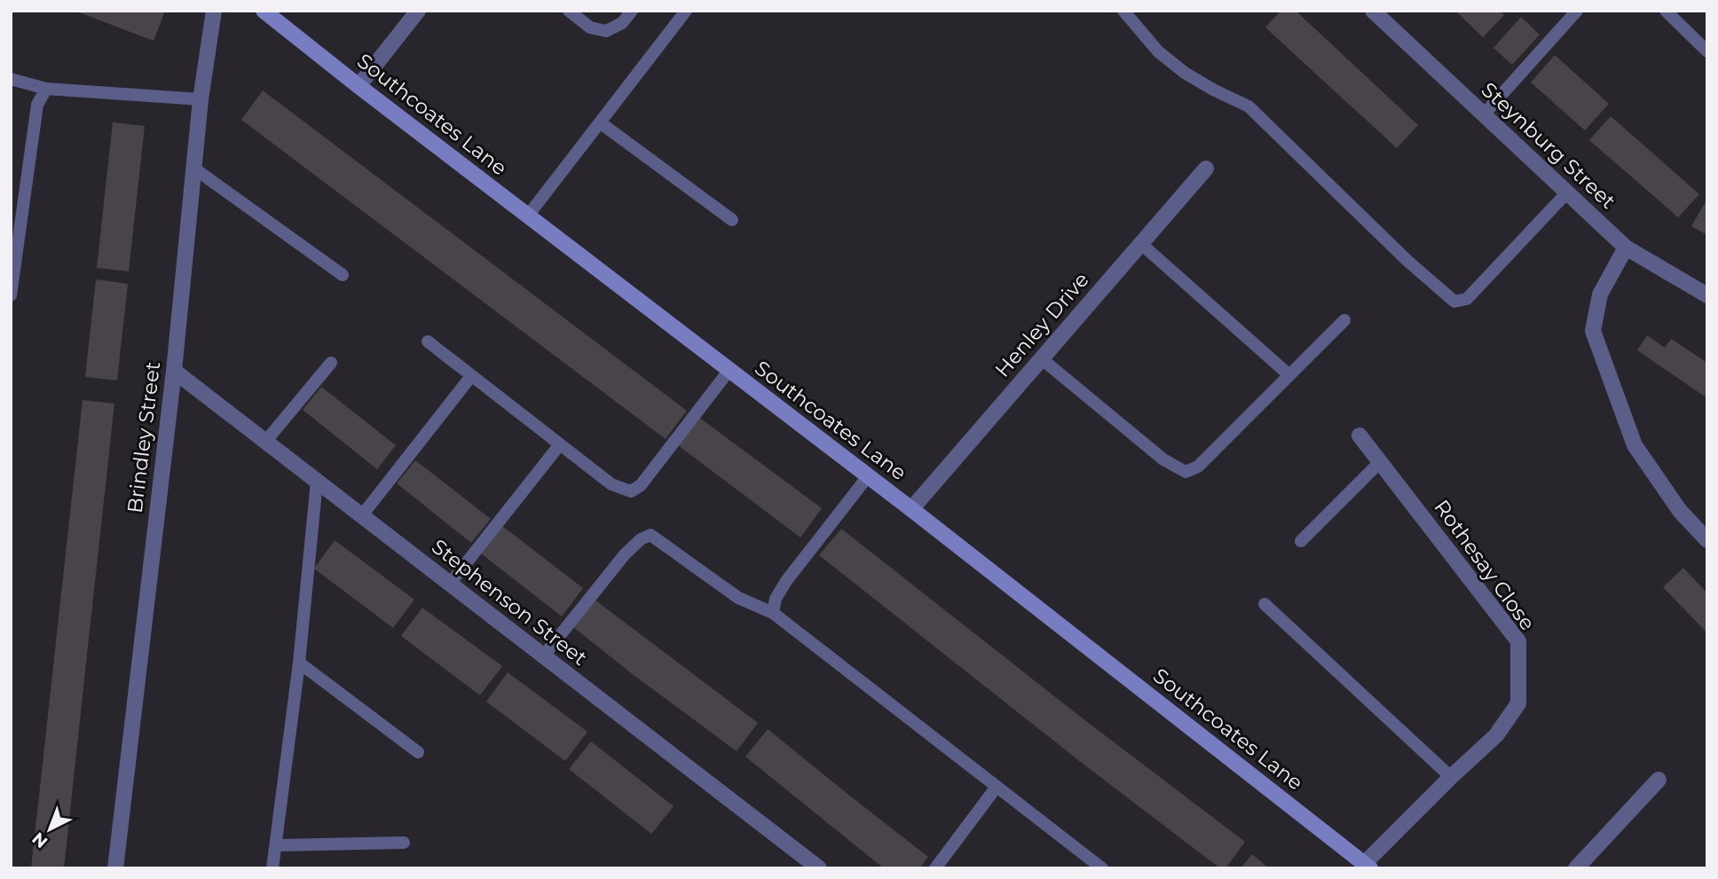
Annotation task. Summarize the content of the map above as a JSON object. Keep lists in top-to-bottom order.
{
  "streets": {
    "street": [
      "Southcoates Lane",
      "Steynburg Street",
      "Henley Drive",
      "Brindley Street",
      "Rothesay Close",
      "Stephenson Street"
    ]
  },
  "crossings": [
    ["Southcoates Lane", "Henley Drive"],
    ["Southcoates Lane", "Rothesay Close"],
    ["Brindley Street", "Stephenson Street"]
  ],
  "north": "bottom left"
}
